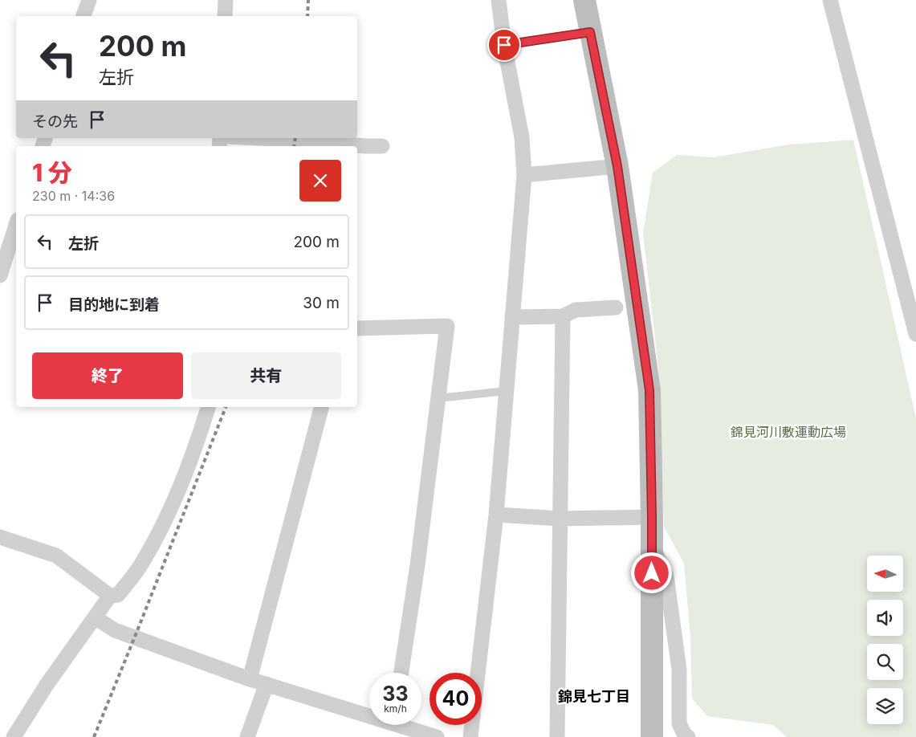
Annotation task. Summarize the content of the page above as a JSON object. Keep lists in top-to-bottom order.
{
  "districts": ["錦見七丁目"],
  "parks": ["錦見河川敷運動広場"],
  "north": "left",
  "page": {
    "turn": ["200 m", "左折"],
    "then": "その先",
    "heading": ["1 分", "230 m · 14:36"],
    "list": [
      {
        "name": "左折",
        "value": "200 m"
      },
      {
        "name": "目的地に到着",
        "value": "30 m"
      }
    ],
    "buttons": ["終了", "共有"],
    "speed": "33 km/h",
    "limit": "40"
  }
}
